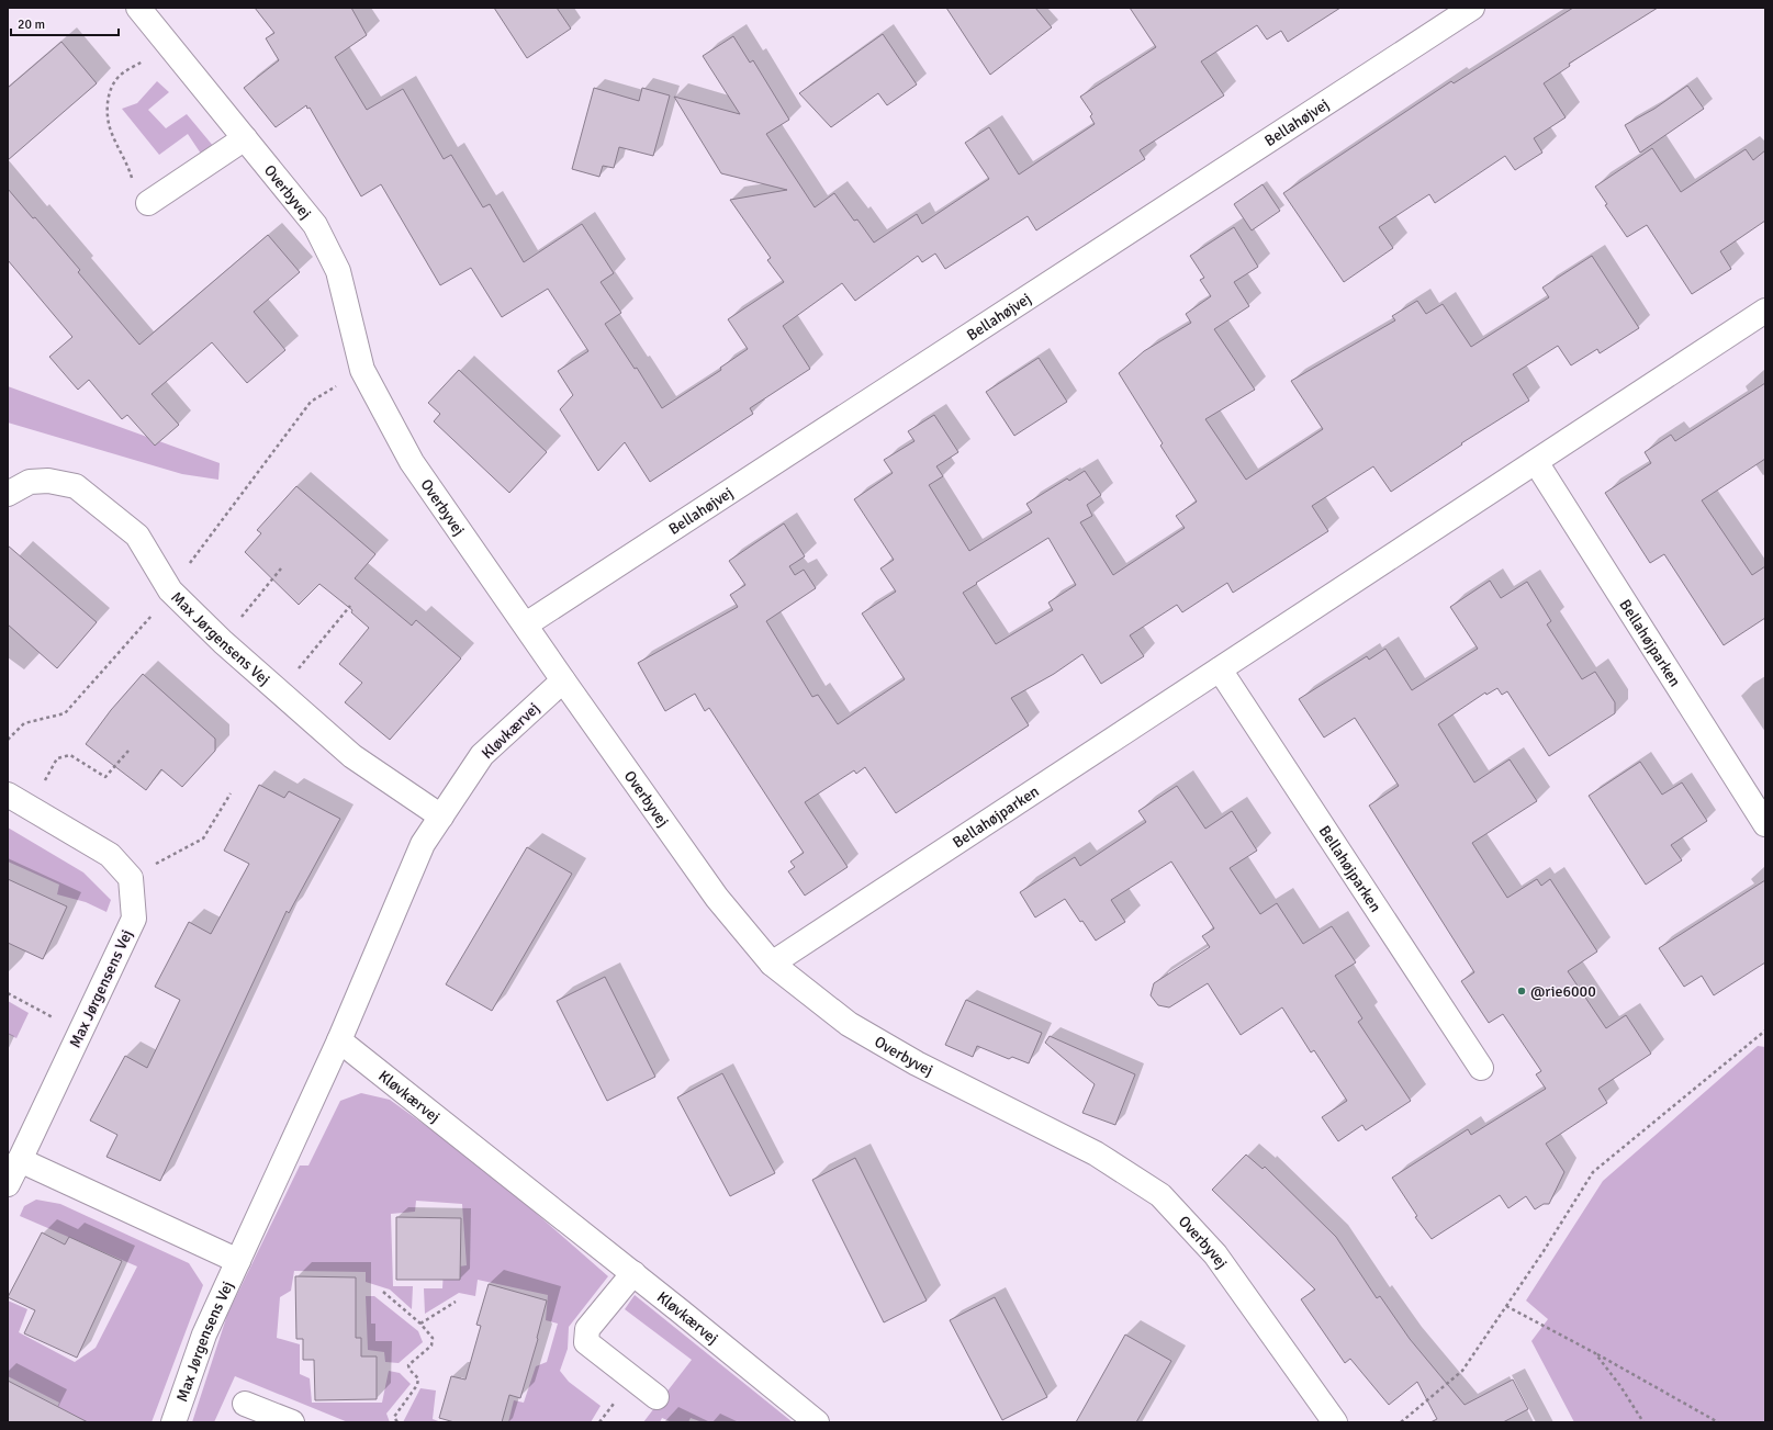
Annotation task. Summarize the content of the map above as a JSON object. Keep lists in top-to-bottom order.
{
  "streets": {
    "street": [
      "Bellahøjvej",
      "Overbyvej",
      "Max Jørgensens Vej",
      "Bellahøjparken",
      "Kløvkærvej"
    ]
  },
  "crossings": [
    ["Bellahøjvej", "Overbyvej"],
    ["Overbyvej", "Bellahøjparken"],
    ["Overbyvej", "Kløvkærvej"],
    ["Max Jørgensens Vej", "Kløvkærvej"]
  ],
  "places": ["@rie6000"],
  "scale_bar": "20 m"
}
